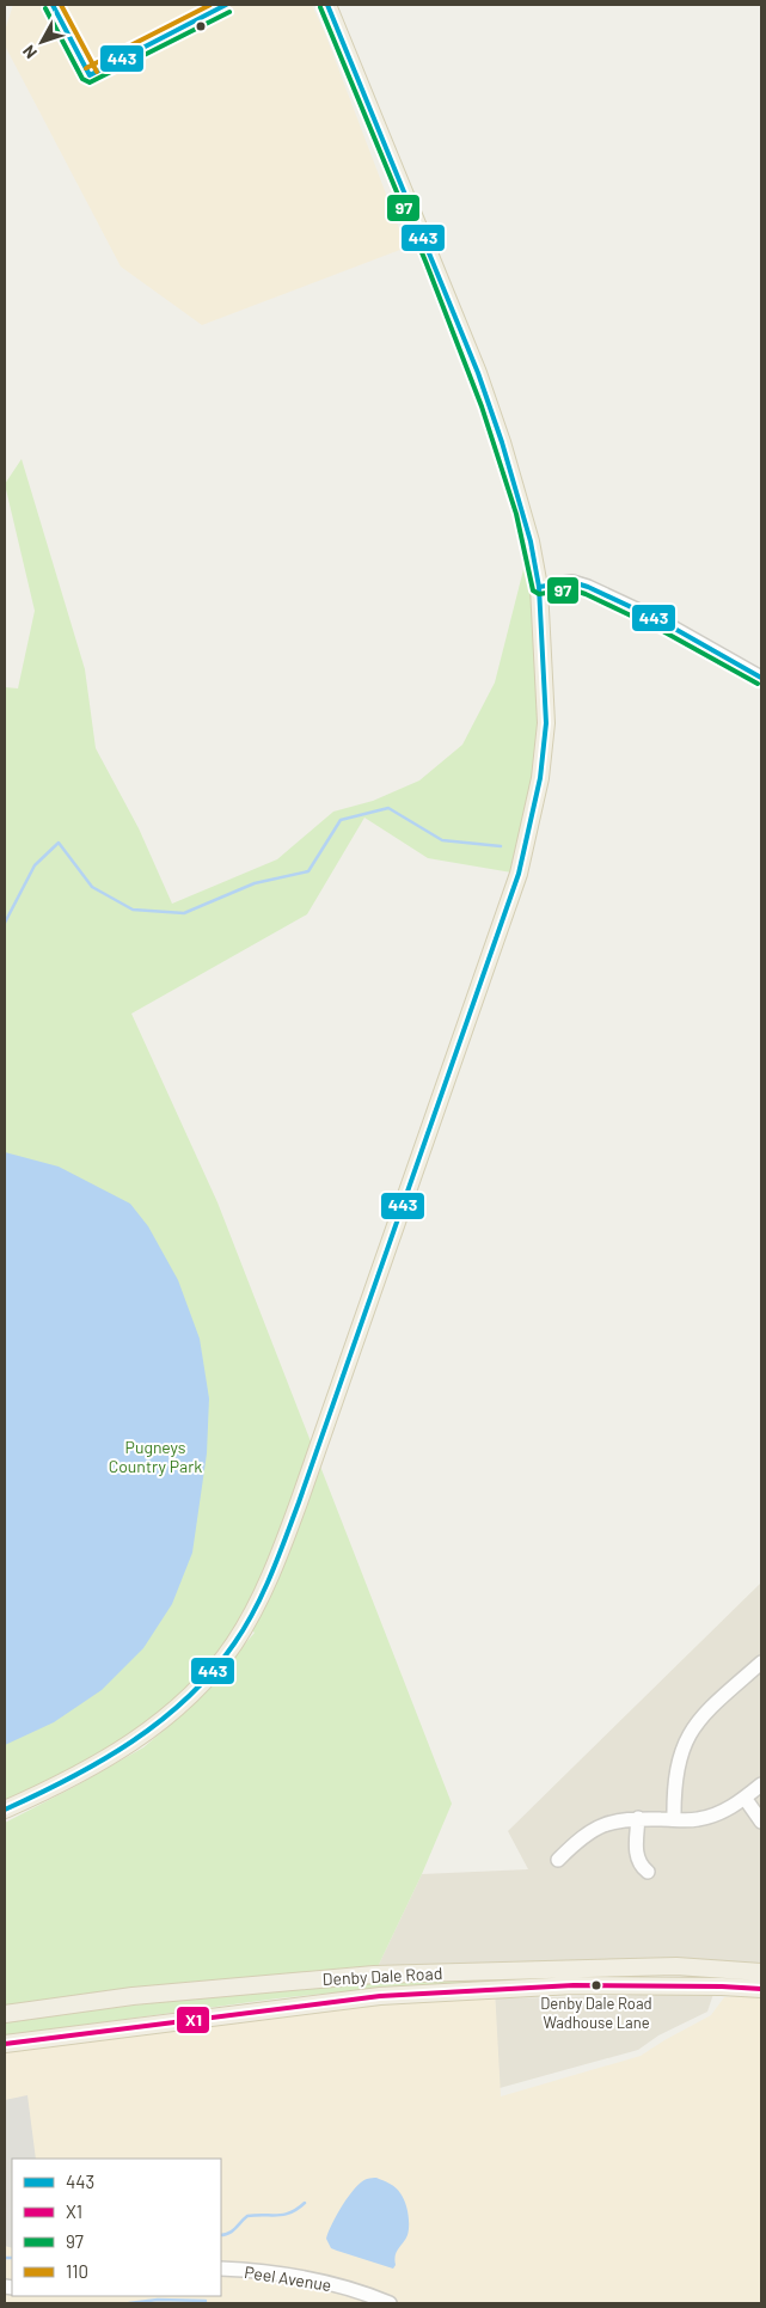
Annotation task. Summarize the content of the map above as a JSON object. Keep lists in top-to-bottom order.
{
  "streets": {
    "main road": ["Denby Dale Road"],
    "street": ["Peel Avenue"]
  },
  "parks": ["Pugneys Country Park"],
  "places": ["Denby Dale Road Wadhouse Lane"],
  "lines": [
    "transit line 443",
    "transit line 110",
    "transit line 97",
    "transit line X1"
  ],
  "legend": [
    "443",
    "X1",
    "97",
    "110"
  ],
  "north": "bottom left"
}
